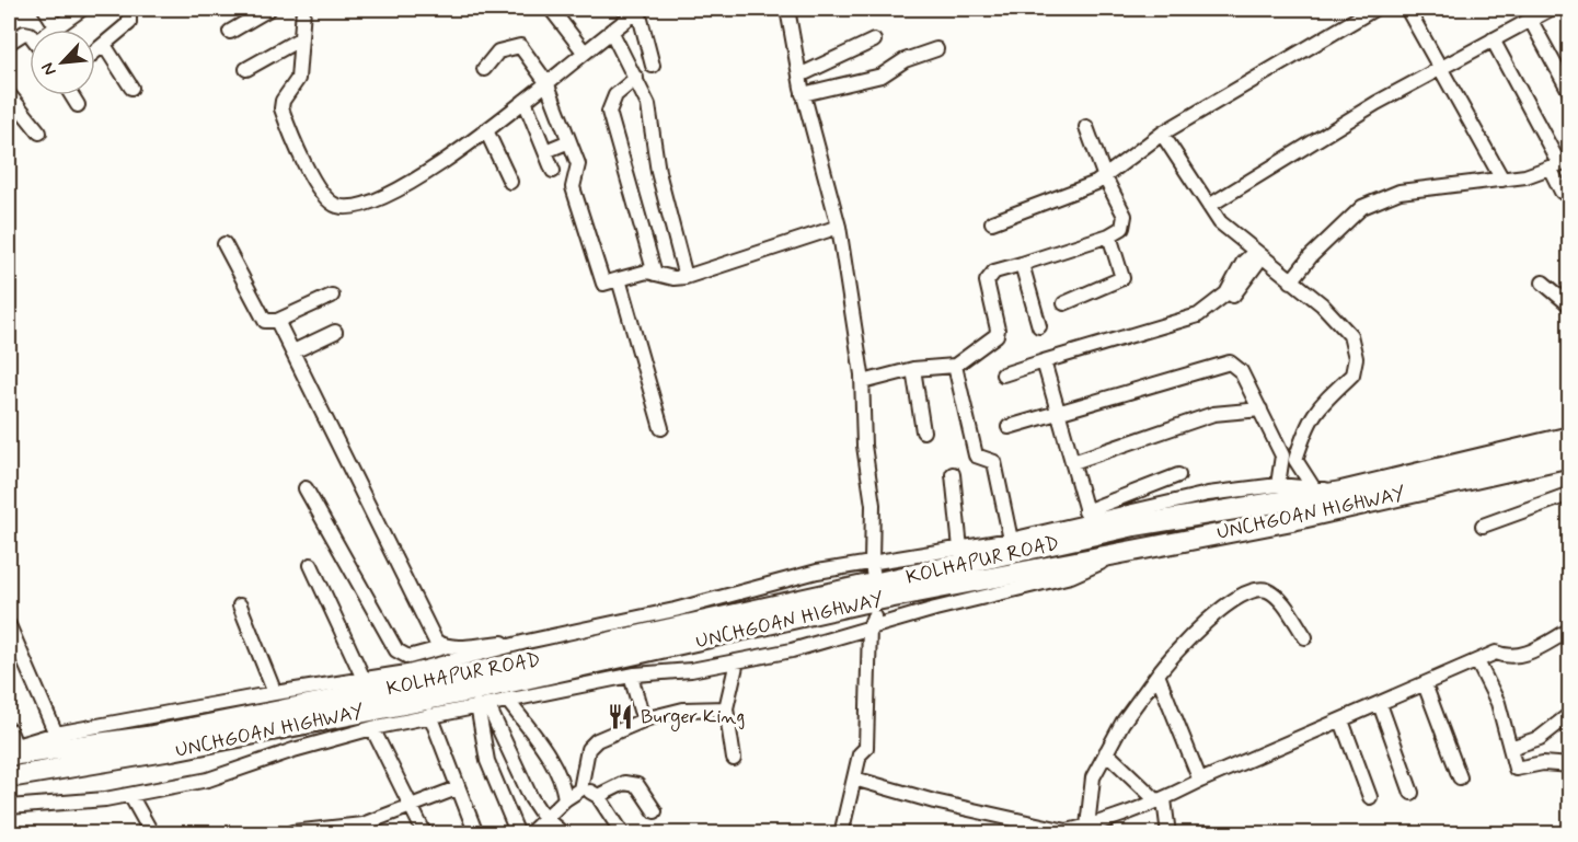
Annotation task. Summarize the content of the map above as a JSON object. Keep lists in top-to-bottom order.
{
  "streets": {
    "highway": ["UNCHGOAN HIGHWAY", "KOLHAPUR ROAD"]
  },
  "places": {
    "restaurant": ["Burger King"]
  },
  "north": "bottom left"
}
